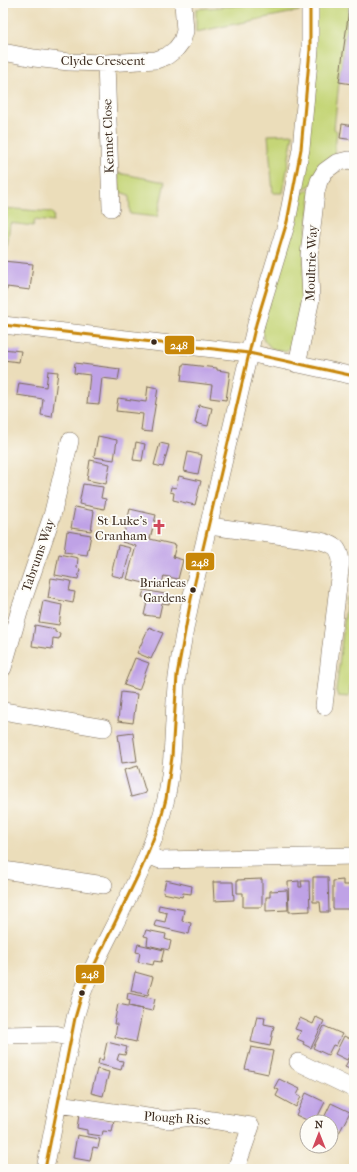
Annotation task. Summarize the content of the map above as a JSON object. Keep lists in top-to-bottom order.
{
  "streets": {
    "street": [
      "Clyde Crescent",
      "Kennet Close",
      "Moultrie Way",
      "Tabrums Way",
      "Plough Rise"
    ]
  },
  "crossings": [
    ["Clyde Crescent", "Kennet Close"]
  ],
  "places": {
    "church": ["St Luke's Cranham"],
    "other": ["Briarleas Gardens"]
  },
  "lines": ["transit line 248"],
  "north": "top"
}
